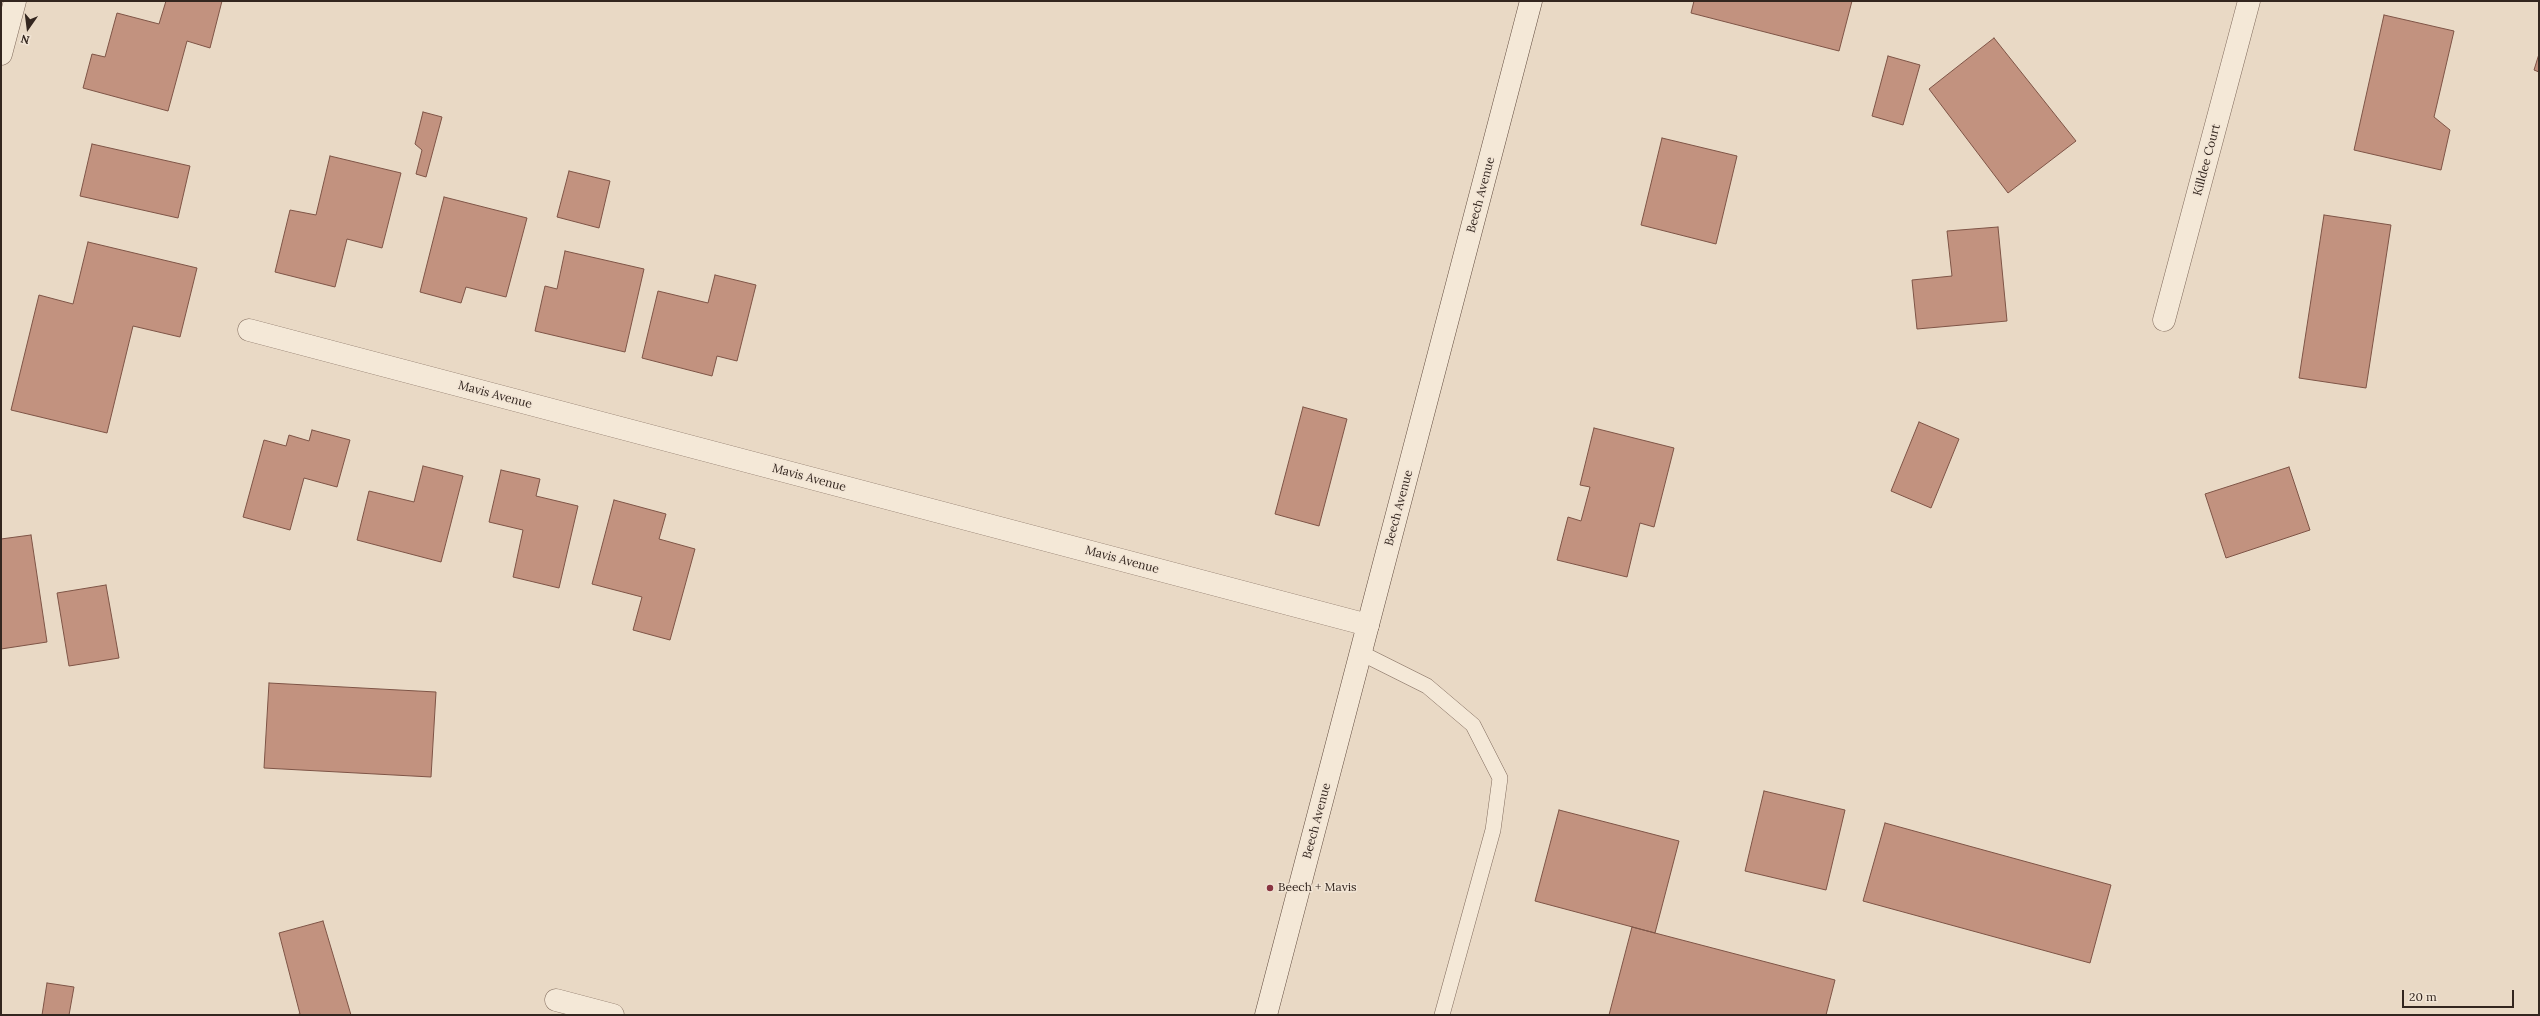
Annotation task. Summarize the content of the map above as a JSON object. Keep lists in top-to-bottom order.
{
  "streets": {
    "street": ["Killdee Court", "Beech Avenue", "Mavis Avenue"]
  },
  "crossings": [
    ["Beech Avenue", "Mavis Avenue"]
  ],
  "places": ["Beech + Mavis"],
  "scale_bar": "20 m",
  "north": "bottom"
}
